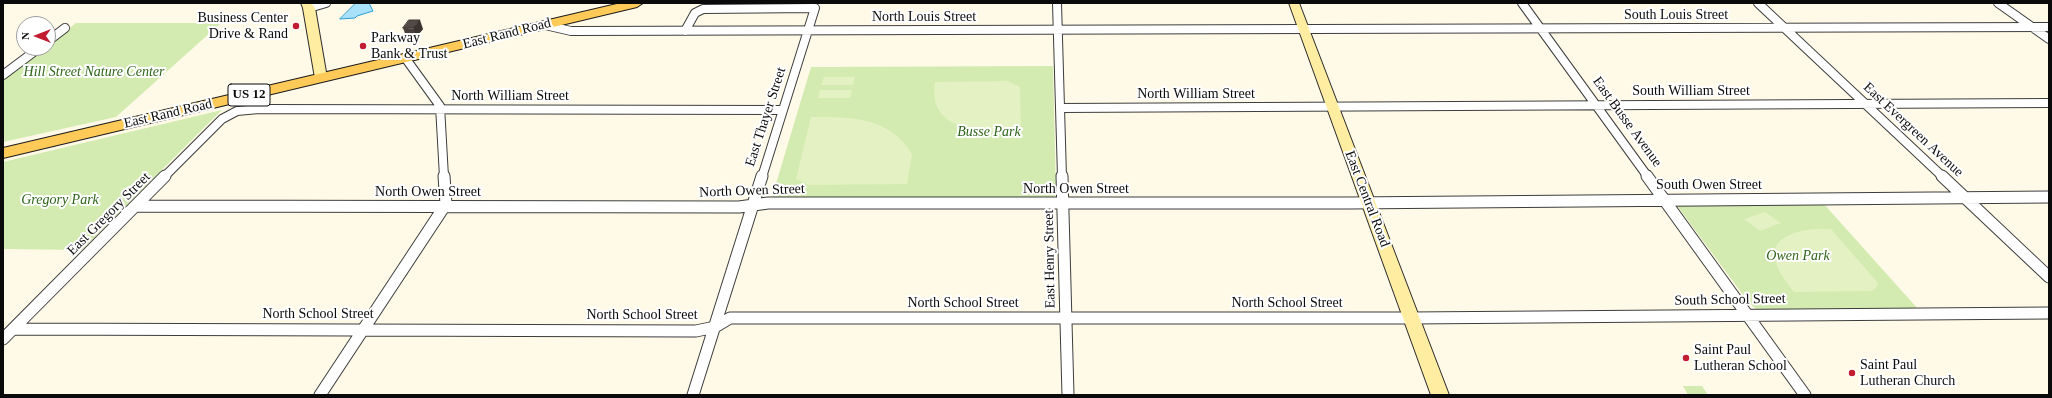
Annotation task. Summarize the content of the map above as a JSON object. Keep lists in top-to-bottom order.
{
  "streets": {
    "main road": ["East Rand Road", "US 12", "East Central Road"],
    "street": [
      "South Louis Street",
      "North Louis Street",
      "South William Street",
      "North William Street",
      "East Thayer Street",
      "East Busse Avenue",
      "East Evergreen Avenue",
      "South Owen Street",
      "North Owen Street",
      "East Gregory Street",
      "East Henry Street",
      "South School Street",
      "North School Street"
    ]
  },
  "crossings": [
    ["South Louis Street", "North Louis Street"],
    ["South Louis Street", "East Busse Avenue"],
    ["South Louis Street", "East Evergreen Avenue"],
    ["South Louis Street", "East Central Road"],
    ["North Louis Street", "East Rand Road"],
    ["North Louis Street", "East Thayer Street"],
    ["North Louis Street", "East Central Road"],
    ["North Louis Street", "East Henry Street"],
    ["South William Street", "North William Street"],
    ["South William Street", "East Busse Avenue"],
    ["South William Street", "East Evergreen Avenue"],
    ["South William Street", "East Central Road"],
    ["North William Street", "East Thayer Street"],
    ["North William Street", "East Central Road"],
    ["North William Street", "East Gregory Street"],
    ["North William Street", "East Henry Street"],
    ["East Thayer Street", "North Owen Street"],
    ["East Thayer Street", "North School Street"],
    ["East Busse Avenue", "South Owen Street"],
    ["East Busse Avenue", "South School Street"],
    ["East Evergreen Avenue", "South Owen Street"],
    ["South Owen Street", "North Owen Street"],
    ["South Owen Street", "East Central Road"],
    ["North Owen Street", "East Central Road"],
    ["North Owen Street", "East Gregory Street"],
    ["North Owen Street", "East Henry Street"],
    ["East Central Road", "South School Street"],
    ["East Central Road", "North School Street"],
    ["East Gregory Street", "North School Street"],
    ["East Henry Street", "North School Street"],
    ["South School Street", "North School Street"]
  ],
  "parks": [
    "Hill Street Nature Center",
    "Busse Park",
    "Gregory Park",
    "Owen Park"
  ],
  "places": [
    "Business Center Drive & Rand",
    "Parkway Bank & Trust",
    "Saint Paul Lutheran School",
    "Saint Paul Lutheran Church"
  ],
  "north": "left"
}
